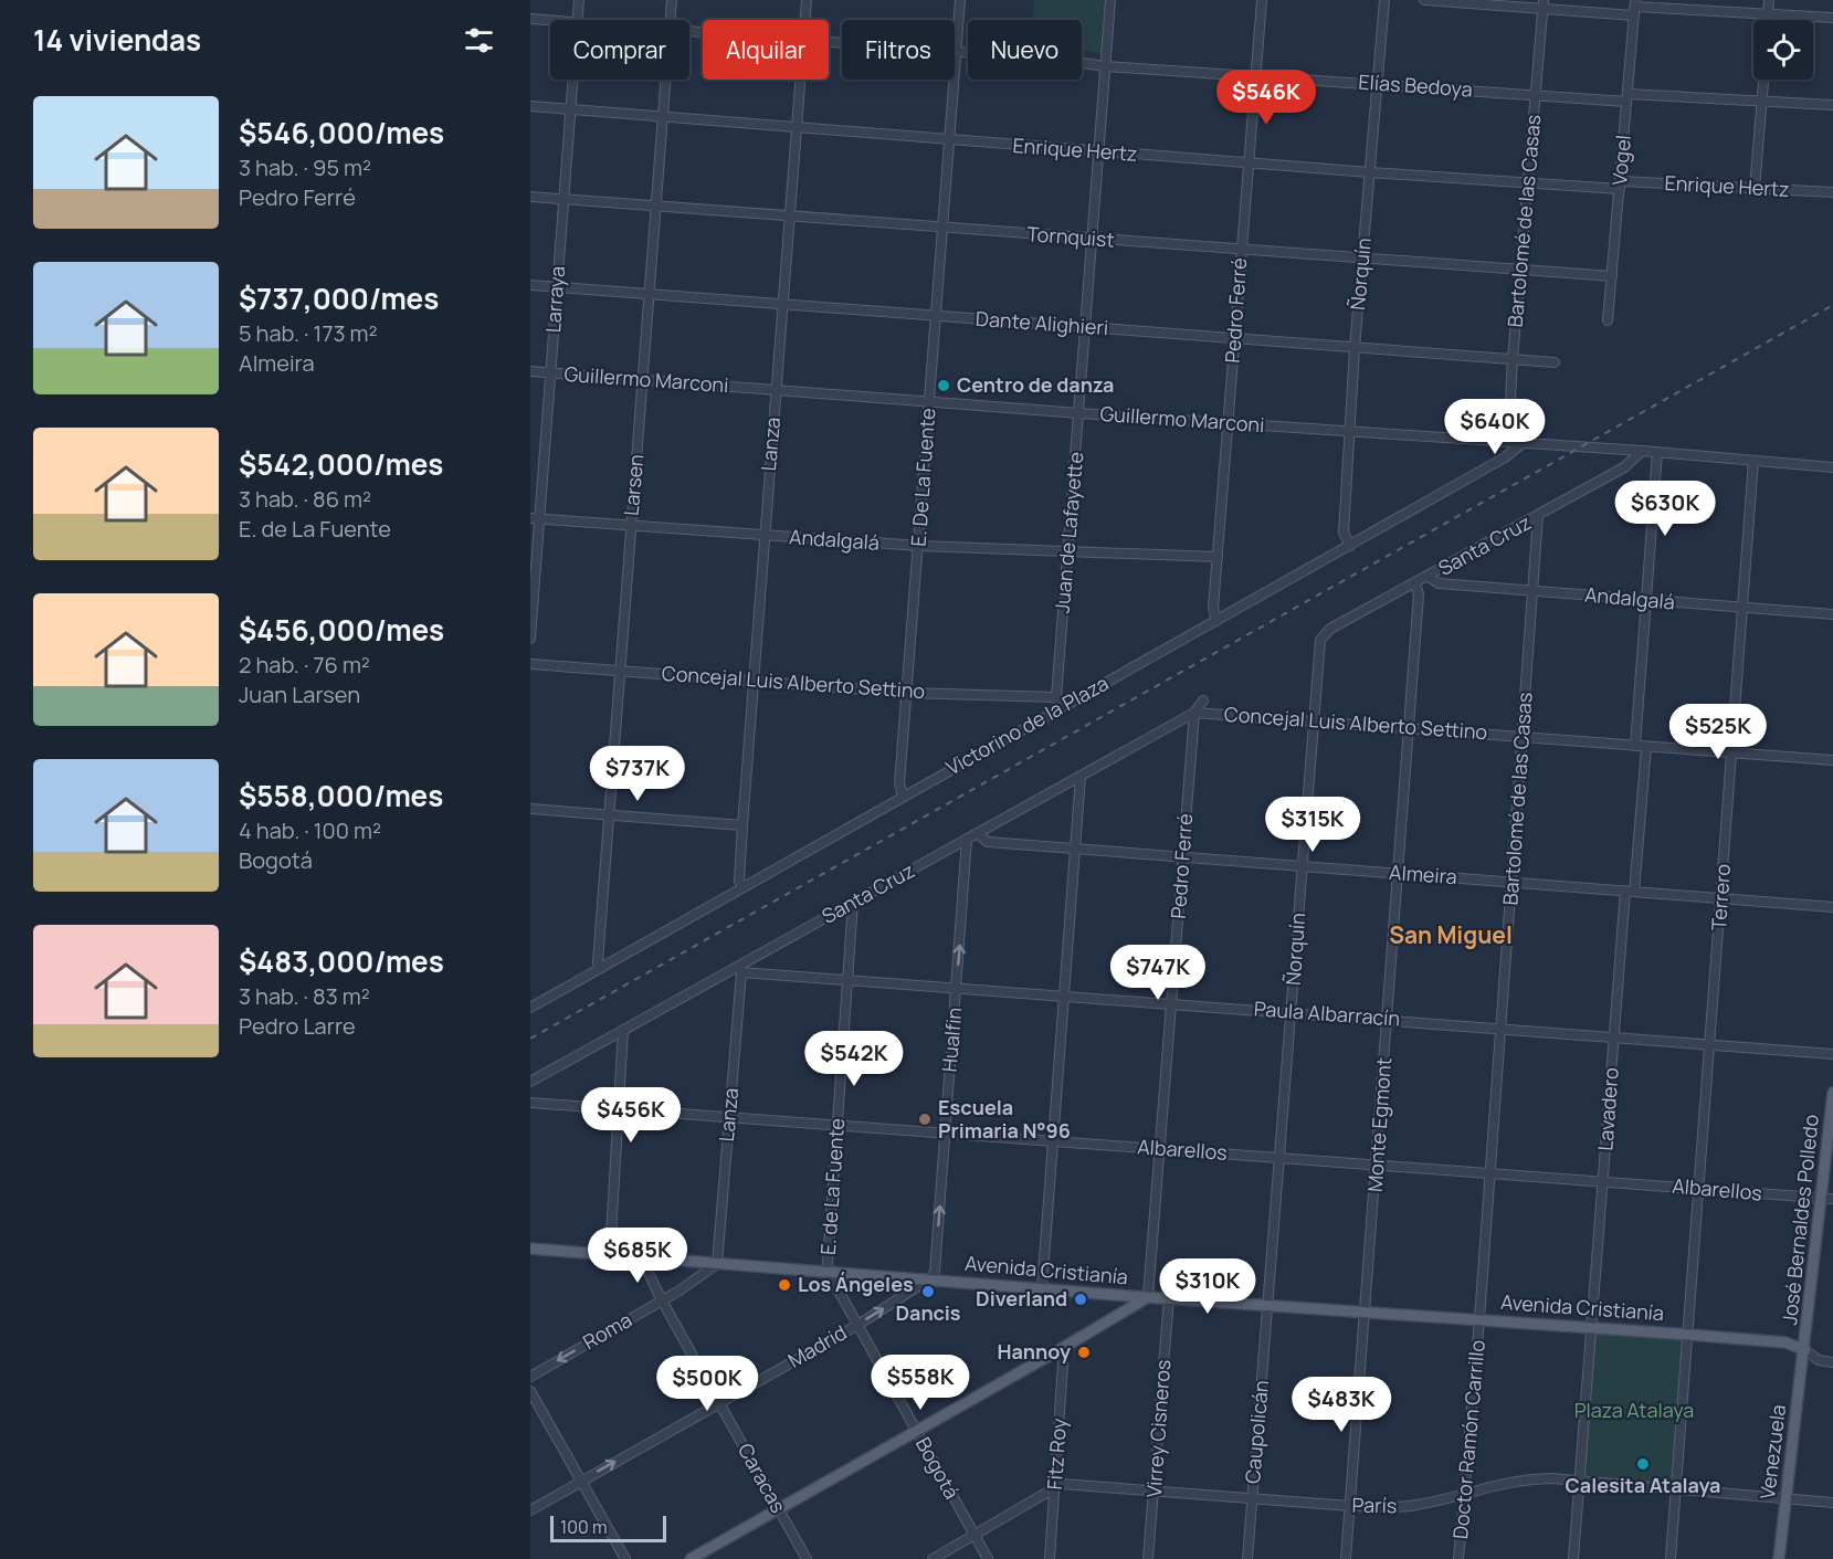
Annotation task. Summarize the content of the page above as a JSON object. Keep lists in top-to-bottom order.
{
  "streets": {
    "main road": ["José Bernaldes Polledo", "Avenida Cristianía", "Venezuela"],
    "street": [
      "Elías Bedoya",
      "Enrique Hertz",
      "Vogel",
      "Bartolomé de las Casas",
      "Tornquist",
      "Ñorquín",
      "Larraya",
      "Pedro Ferré",
      "Dante Alighieri",
      "Guillermo Marconi",
      "Lanza",
      "E. De La Fuente",
      "Larsen",
      "Juan de Lafayette",
      "Andalgalá",
      "Santa Cruz",
      "Concejal Luis Alberto Settino",
      "Victorino de la Plaza",
      "Almeira",
      "Terrero",
      "Paula Albarracín",
      "Hualfin",
      "Lavadero",
      "Monte Egmont",
      "Albarellos",
      "E. de La Fuente",
      "Roma",
      "Madrid",
      "Virrey Cisneros",
      "Caupolicán",
      "Doctor Ramón Carrillo",
      "Fitz Roy",
      "Bogotá",
      "Caracas",
      "París"
    ]
  },
  "crossings": [
    ["Elías Bedoya", "Vogel"],
    ["Elías Bedoya", "Bartolomé de las Casas"],
    ["Elías Bedoya", "Ñorquín"],
    ["Elías Bedoya", "Pedro Ferré"],
    ["Elías Bedoya", "E. De La Fuente"],
    ["Elías Bedoya", "Juan de Lafayette"],
    ["Enrique Hertz", "Vogel"],
    ["Enrique Hertz", "Bartolomé de las Casas"],
    ["Enrique Hertz", "Ñorquín"],
    ["Enrique Hertz", "Larraya"],
    ["Enrique Hertz", "Pedro Ferré"],
    ["Enrique Hertz", "Lanza"],
    ["Enrique Hertz", "E. De La Fuente"],
    ["Enrique Hertz", "Larsen"],
    ["Enrique Hertz", "Juan de Lafayette"],
    ["Vogel", "Tornquist"],
    ["Bartolomé de las Casas", "Tornquist"],
    ["Bartolomé de las Casas", "Dante Alighieri"],
    ["Bartolomé de las Casas", "Guillermo Marconi"],
    ["Bartolomé de las Casas", "Andalgalá"],
    ["Bartolomé de las Casas", "Santa Cruz"],
    ["Bartolomé de las Casas", "Concejal Luis Alberto Settino"],
    ["Bartolomé de las Casas", "Almeira"],
    ["Bartolomé de las Casas", "Paula Albarracín"],
    ["Bartolomé de las Casas", "Albarellos"],
    ["Bartolomé de las Casas", "Avenida Cristianía"],
    ["Bartolomé de las Casas", "Doctor Ramón Carrillo"],
    ["Tornquist", "Ñorquín"],
    ["Tornquist", "Larraya"],
    ["Tornquist", "Pedro Ferré"],
    ["Tornquist", "Lanza"],
    ["Tornquist", "E. De La Fuente"],
    ["Tornquist", "Larsen"],
    ["Tornquist", "Juan de Lafayette"],
    ["Ñorquín", "Dante Alighieri"],
    ["Ñorquín", "Guillermo Marconi"],
    ["Ñorquín", "Santa Cruz"],
    ["Ñorquín", "Concejal Luis Alberto Settino"],
    ["Ñorquín", "Victorino de la Plaza"],
    ["Ñorquín", "Almeira"],
    ["Ñorquín", "Paula Albarracín"],
    ["Ñorquín", "Albarellos"],
    ["Ñorquín", "Avenida Cristianía"],
    ["Ñorquín", "Caupolicán"],
    ["Larraya", "Dante Alighieri"],
    ["Larraya", "Guillermo Marconi"],
    ["Larraya", "Andalgalá"],
    ["Pedro Ferré", "Dante Alighieri"],
    ["Pedro Ferré", "Guillermo Marconi"],
    ["Pedro Ferré", "Andalgalá"],
    ["Pedro Ferré", "Santa Cruz"],
    ["Pedro Ferré", "Concejal Luis Alberto Settino"],
    ["Pedro Ferré", "Victorino de la Plaza"],
    ["Pedro Ferré", "Almeira"],
    ["Pedro Ferré", "Paula Albarracín"],
    ["Pedro Ferré", "Albarellos"],
    ["Pedro Ferré", "Avenida Cristianía"],
    ["Dante Alighieri", "Lanza"],
    ["Dante Alighieri", "E. De La Fuente"],
    ["Dante Alighieri", "Larsen"],
    ["Dante Alighieri", "Juan de Lafayette"],
    ["Guillermo Marconi", "Lanza"],
    ["Guillermo Marconi", "E. De La Fuente"],
    ["Guillermo Marconi", "Larsen"],
    ["Guillermo Marconi", "Juan de Lafayette"],
    ["Guillermo Marconi", "Santa Cruz"],
    ["Guillermo Marconi", "Victorino de la Plaza"],
    ["Guillermo Marconi", "Terrero"],
    ["Lanza", "Andalgalá"],
    ["Lanza", "Santa Cruz"],
    ["Lanza", "Concejal Luis Alberto Settino"],
    ["Lanza", "Victorino de la Plaza"],
    ["Lanza", "Paula Albarracín"],
    ["Lanza", "Albarellos"],
    ["Lanza", "Avenida Cristianía"],
    ["Lanza", "Roma"],
    ["E. De La Fuente", "Andalgalá"],
    ["E. De La Fuente", "Concejal Luis Alberto Settino"],
    ["E. De La Fuente", "Victorino de la Plaza"],
    ["Larsen", "Andalgalá"],
    ["Larsen", "Concejal Luis Alberto Settino"],
    ["Larsen", "Victorino de la Plaza"],
    ["Juan de Lafayette", "Andalgalá"],
    ["Juan de Lafayette", "Concejal Luis Alberto Settino"],
    ["Juan de Lafayette", "Victorino de la Plaza"],
    ["Andalgalá", "Santa Cruz"],
    ["Andalgalá", "Terrero"],
    ["Santa Cruz", "Concejal Luis Alberto Settino"],
    ["Santa Cruz", "Almeira"],
    ["Santa Cruz", "Paula Albarracín"],
    ["Santa Cruz", "Hualfin"],
    ["Santa Cruz", "Monte Egmont"],
    ["Santa Cruz", "E. de La Fuente"],
    ["Concejal Luis Alberto Settino", "Terrero"],
    ["Concejal Luis Alberto Settino", "Lavadero"],
    ["Concejal Luis Alberto Settino", "Monte Egmont"],
    ["Almeira", "Terrero"],
    ["Almeira", "Lavadero"],
    ["Almeira", "Monte Egmont"],
    ["Terrero", "Paula Albarracín"],
    ["Terrero", "Albarellos"],
    ["Terrero", "Avenida Cristianía"],
    ["Terrero", "París"],
    ["Paula Albarracín", "Hualfin"],
    ["Paula Albarracín", "Lavadero"],
    ["Paula Albarracín", "Monte Egmont"],
    ["Paula Albarracín", "E. de La Fuente"],
    ["Hualfin", "Albarellos"],
    ["Hualfin", "Avenida Cristianía"],
    ["Hualfin", "Madrid"],
    ["Lavadero", "Albarellos"],
    ["Lavadero", "Avenida Cristianía"],
    ["Lavadero", "París"],
    ["Monte Egmont", "Albarellos"],
    ["Monte Egmont", "Avenida Cristianía"],
    ["Monte Egmont", "París"],
    ["Albarellos", "E. de La Fuente"],
    ["Albarellos", "José Bernaldes Polledo"],
    ["E. de La Fuente", "Avenida Cristianía"],
    ["E. de La Fuente", "Bogotá"],
    ["José Bernaldes Polledo", "Avenida Cristianía"],
    ["José Bernaldes Polledo", "Venezuela"],
    ["Avenida Cristianía", "Roma"],
    ["Avenida Cristianía", "Madrid"],
    ["Avenida Cristianía", "Virrey Cisneros"],
    ["Avenida Cristianía", "Caupolicán"],
    ["Avenida Cristianía", "Doctor Ramón Carrillo"],
    ["Avenida Cristianía", "Venezuela"],
    ["Avenida Cristianía", "Bogotá"],
    ["Avenida Cristianía", "Caracas"],
    ["Roma", "Caracas"],
    ["Madrid", "Bogotá"],
    ["Madrid", "Caracas"],
    ["Virrey Cisneros", "París"],
    ["Caupolicán", "París"],
    ["Doctor Ramón Carrillo", "París"],
    ["Venezuela", "París"],
    ["Fitz Roy", "París"],
    ["Bogotá", "París"]
  ],
  "one_way": ["Hualfin", "Roma", "Madrid"],
  "districts": ["San Miguel"],
  "parks": ["Plaza Atalaya"],
  "places": [
    "Centro de danza",
    "Escuela Primaria N°96",
    "Los Ángeles",
    "Dancis",
    "Diverland",
    "Hannoy",
    "Calesita Atalaya"
  ],
  "scale_bar": "100 m",
  "page": {
    "heading": "14 viviendas",
    "chip": [
      "Comprar",
      "Alquilar",
      "Filtros",
      "Nuevo"
    ],
    "price": [
      "$546K",
      "$640K",
      "$630K",
      "$525K",
      "$737K",
      "$315K",
      "$747K",
      "$542K",
      "$456K",
      "$685K",
      "$310K",
      "$558K",
      "$500K",
      "$483K"
    ],
    "list": [
      {
        "name": "$546,000/mes",
        "note": "3 hab. · 95 m² · Pedro Ferré"
      },
      {
        "name": "$737,000/mes",
        "note": "5 hab. · 173 m² · Almeira"
      },
      {
        "name": "$542,000/mes",
        "note": "3 hab. · 86 m² · E. de La Fuente"
      },
      {
        "name": "$456,000/mes",
        "note": "2 hab. · 76 m² · Juan Larsen"
      },
      {
        "name": "$558,000/mes",
        "note": "4 hab. · 100 m² · Bogotá"
      },
      {
        "name": "$483,000/mes",
        "note": "3 hab. · 83 m² · Pedro Larre"
      }
    ],
    "scale": "100 m"
  }
}
